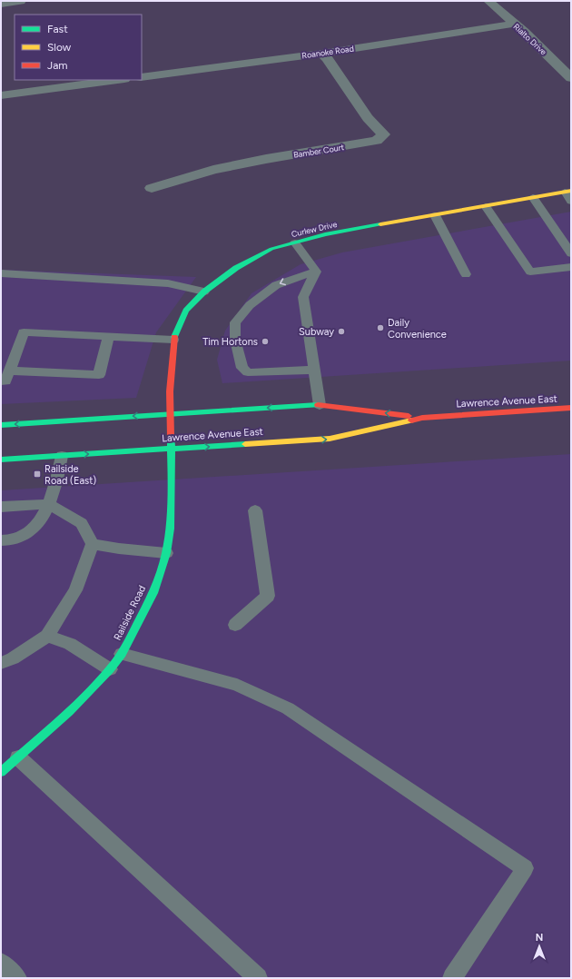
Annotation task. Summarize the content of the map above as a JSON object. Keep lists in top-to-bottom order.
{
  "streets": {
    "street": [
      "Rialto Drive",
      "Roanoke Road",
      "Bamber Court",
      "Curlew Drive",
      "Lawrence Avenue East",
      "Railside Road"
    ]
  },
  "crossings": [
    ["Rialto Drive", "Roanoke Road"],
    ["Roanoke Road", "Bamber Court"],
    ["Curlew Drive", "Lawrence Avenue East"],
    ["Curlew Drive", "Railside Road"],
    ["Lawrence Avenue East", "Railside Road"]
  ],
  "places": {
    "other": ["Daily Convenience", "Subway", "Tim Hortons"],
    "transit": ["Railside Road (East)"]
  },
  "legend": ["Fast", "Slow", "Jam"],
  "north": "top"
}
